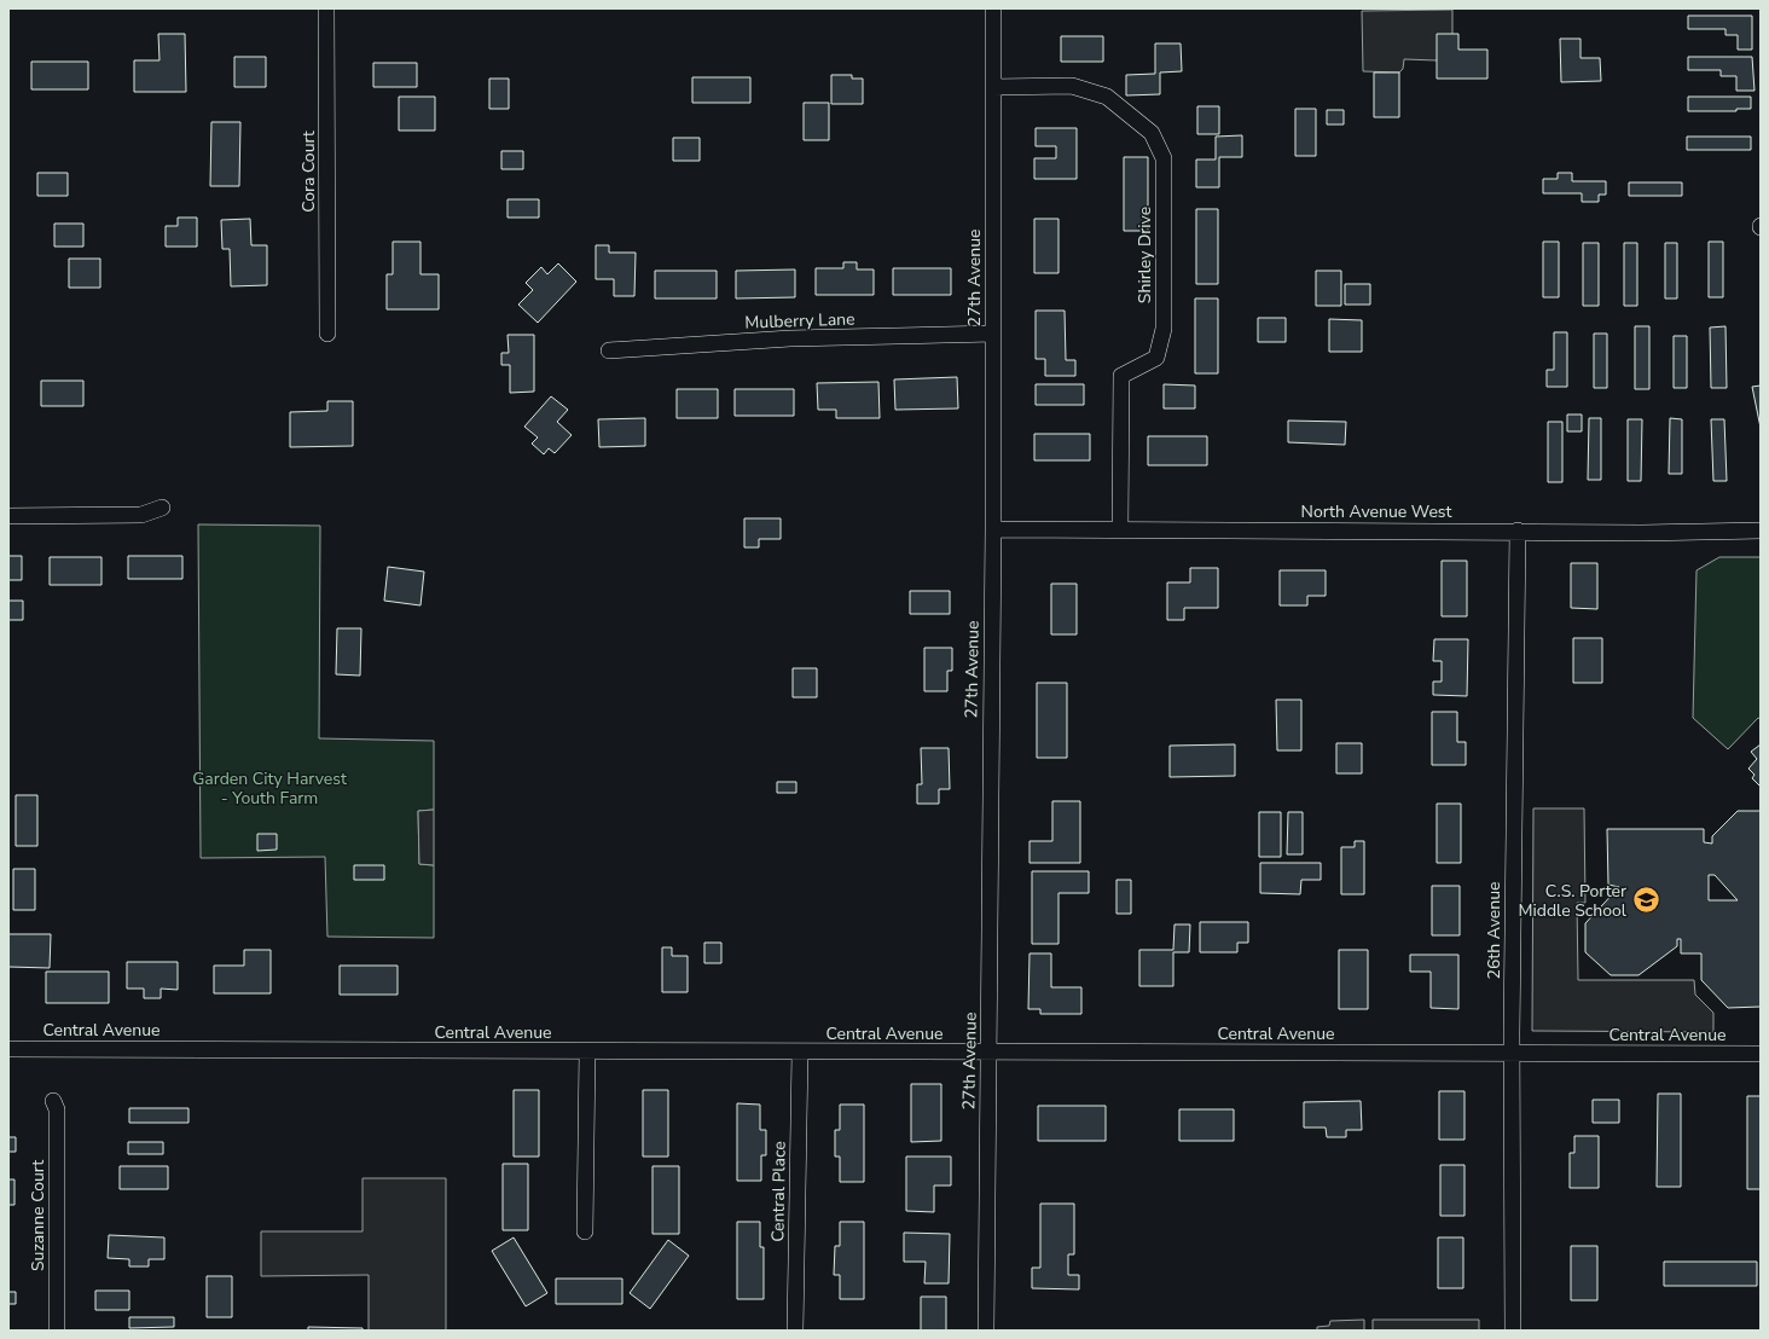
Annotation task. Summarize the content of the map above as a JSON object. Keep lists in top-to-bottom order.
{
  "streets": {
    "street": [
      "Cora Court",
      "Shirley Drive",
      "27th Avenue",
      "Mulberry Lane",
      "North Avenue West",
      "26th Avenue",
      "Central Avenue",
      "Central Place",
      "Suzanne Court"
    ]
  },
  "crossings": [
    ["Shirley Drive", "27th Avenue"],
    ["Shirley Drive", "North Avenue West"],
    ["27th Avenue", "Mulberry Lane"],
    ["27th Avenue", "North Avenue West"],
    ["27th Avenue", "Central Avenue"],
    ["North Avenue West", "26th Avenue"],
    ["26th Avenue", "Central Avenue"],
    ["Central Avenue", "Central Place"]
  ],
  "parks": ["Garden City Harvest - Youth Farm"],
  "places": {
    "school or university": ["C.S. Porter Middle School"]
  }
}
